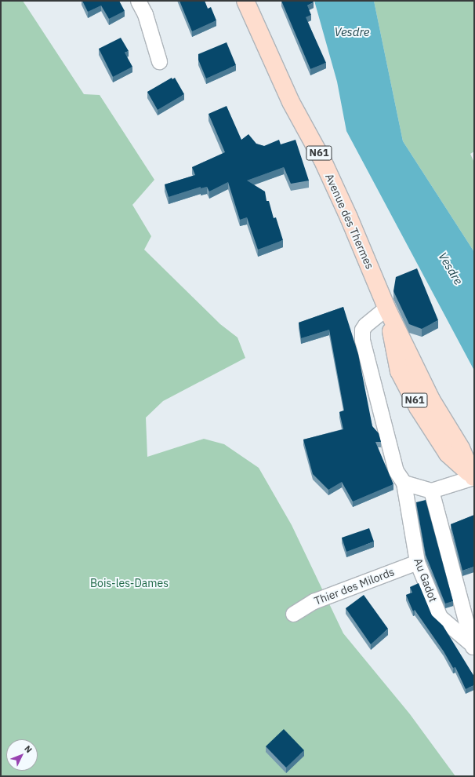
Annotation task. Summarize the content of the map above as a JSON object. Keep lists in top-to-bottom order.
{
  "streets": {
    "main road": ["N61", "Avenue des Thermes"],
    "street": ["Au Gadot", "Thier des Milords"]
  },
  "crossings": [
    ["Avenue des Thermes", "Au Gadot"],
    ["Au Gadot", "Thier des Milords"]
  ],
  "water": ["Vesdre"],
  "parks": ["Bois-les-Dames"],
  "north": "top right"
}
